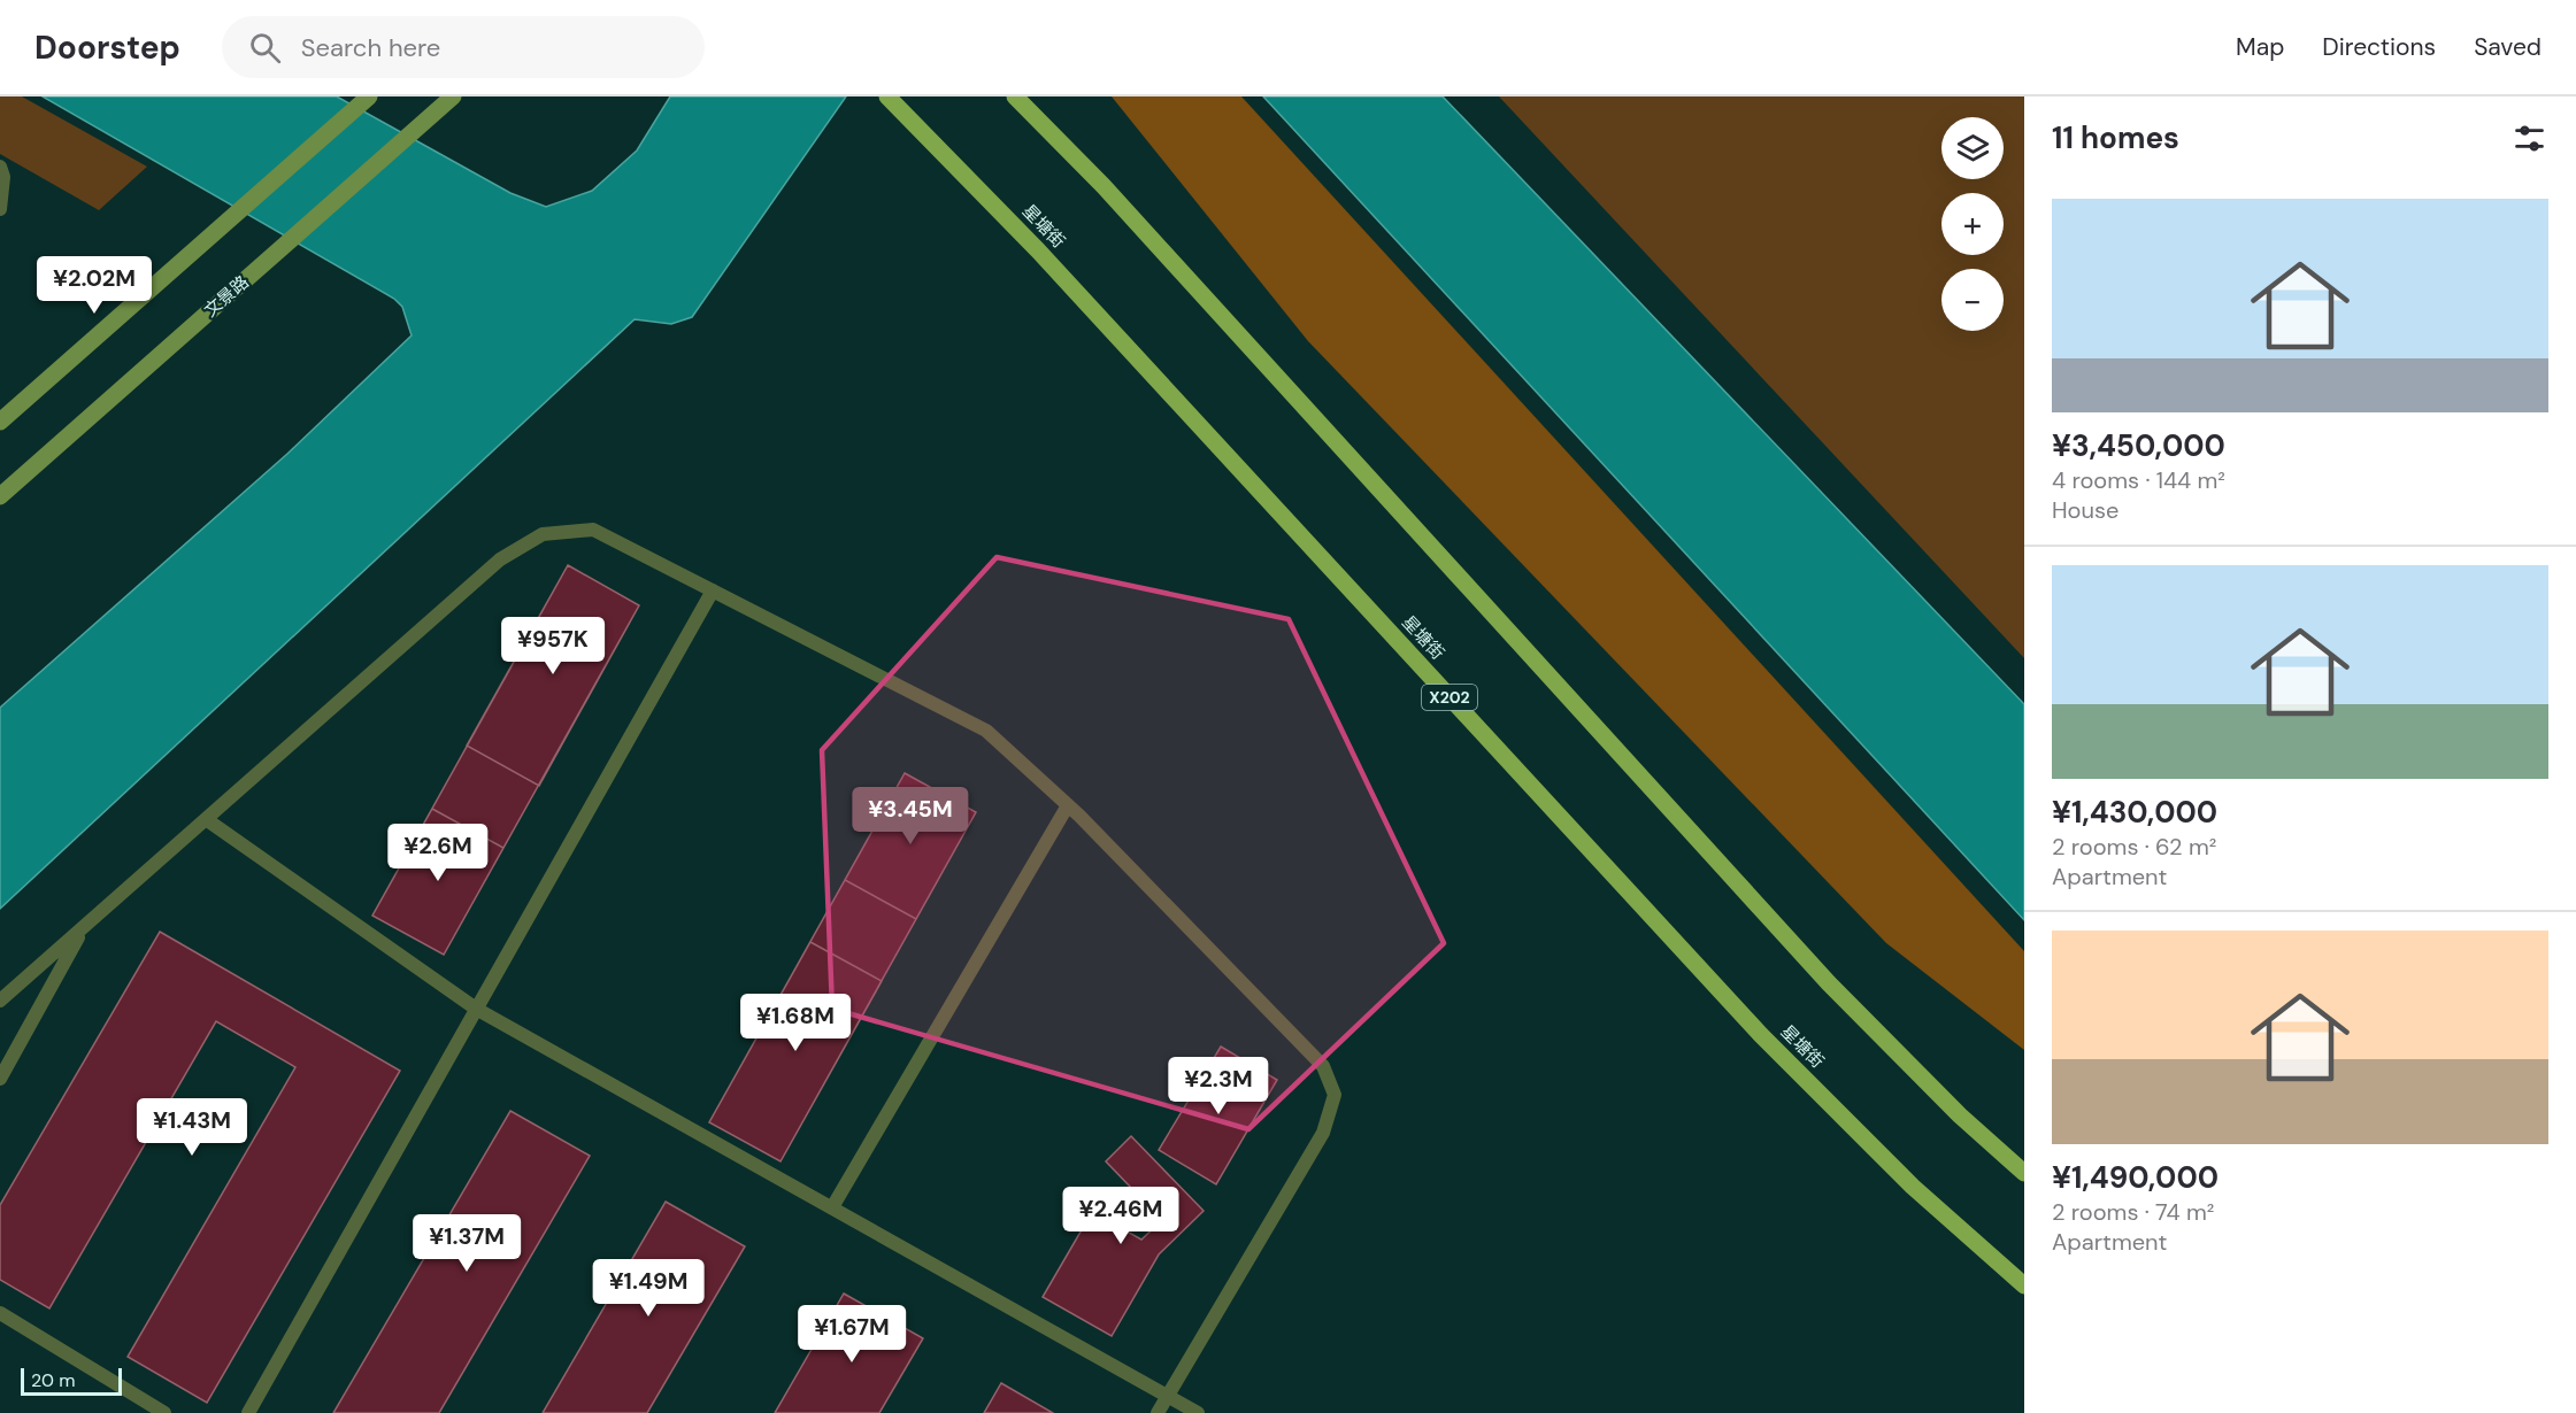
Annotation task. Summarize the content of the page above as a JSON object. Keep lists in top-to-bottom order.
{
  "streets": {
    "main road": ["星塘街", "文景路", "X202"]
  },
  "scale_bar": "20 m",
  "page": {
    "header": "Doorstep",
    "search": "Search here",
    "nav": ["Map", "Directions", "Saved"],
    "heading": "11 homes",
    "map_buttons": ["+", "−"],
    "list": [
      {
        "name": "¥3,450,000",
        "note": "4 rooms · 144 m² · House"
      },
      {
        "name": "¥1,430,000",
        "note": "2 rooms · 62 m² · Apartment"
      },
      {
        "name": "¥1,490,000",
        "note": "2 rooms · 74 m² · Apartment"
      }
    ],
    "price": [
      "¥2.02M",
      "¥957K",
      "¥3.45M",
      "¥2.6M",
      "¥1.68M",
      "¥2.3M",
      "¥1.43M",
      "¥2.46M",
      "¥1.37M",
      "¥1.49M",
      "¥1.67M"
    ],
    "scale": "20 m"
  }
}
